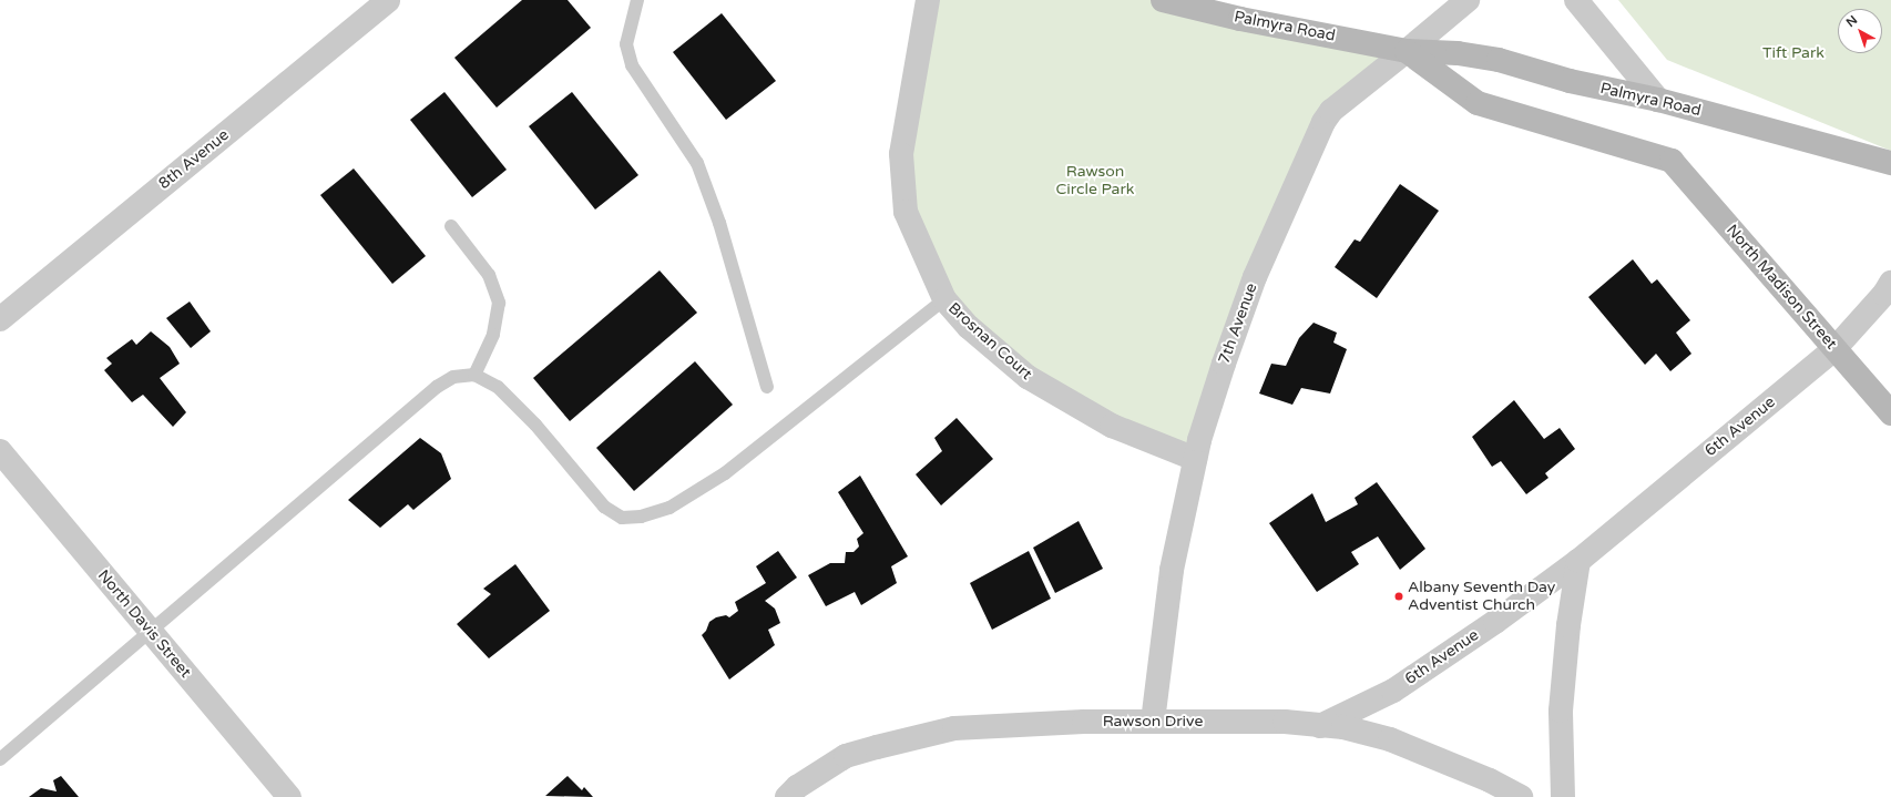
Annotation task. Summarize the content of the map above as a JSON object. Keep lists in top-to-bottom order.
{
  "streets": {
    "main road": ["Palmyra Road", "North Madison Street"],
    "street": [
      "8th Avenue",
      "7th Avenue",
      "Brosnan Court",
      "6th Avenue",
      "North Davis Street",
      "Rawson Drive"
    ]
  },
  "crossings": [
    ["Palmyra Road", "North Madison Street"],
    ["Palmyra Road", "7th Avenue"],
    ["North Madison Street", "6th Avenue"],
    ["7th Avenue", "Brosnan Court"],
    ["7th Avenue", "Rawson Drive"],
    ["6th Avenue", "Rawson Drive"]
  ],
  "parks": ["Tift Park", "Rawson Circle Park"],
  "places": ["Albany Seventh Day Adventist Church"],
  "north": "top left"
}
